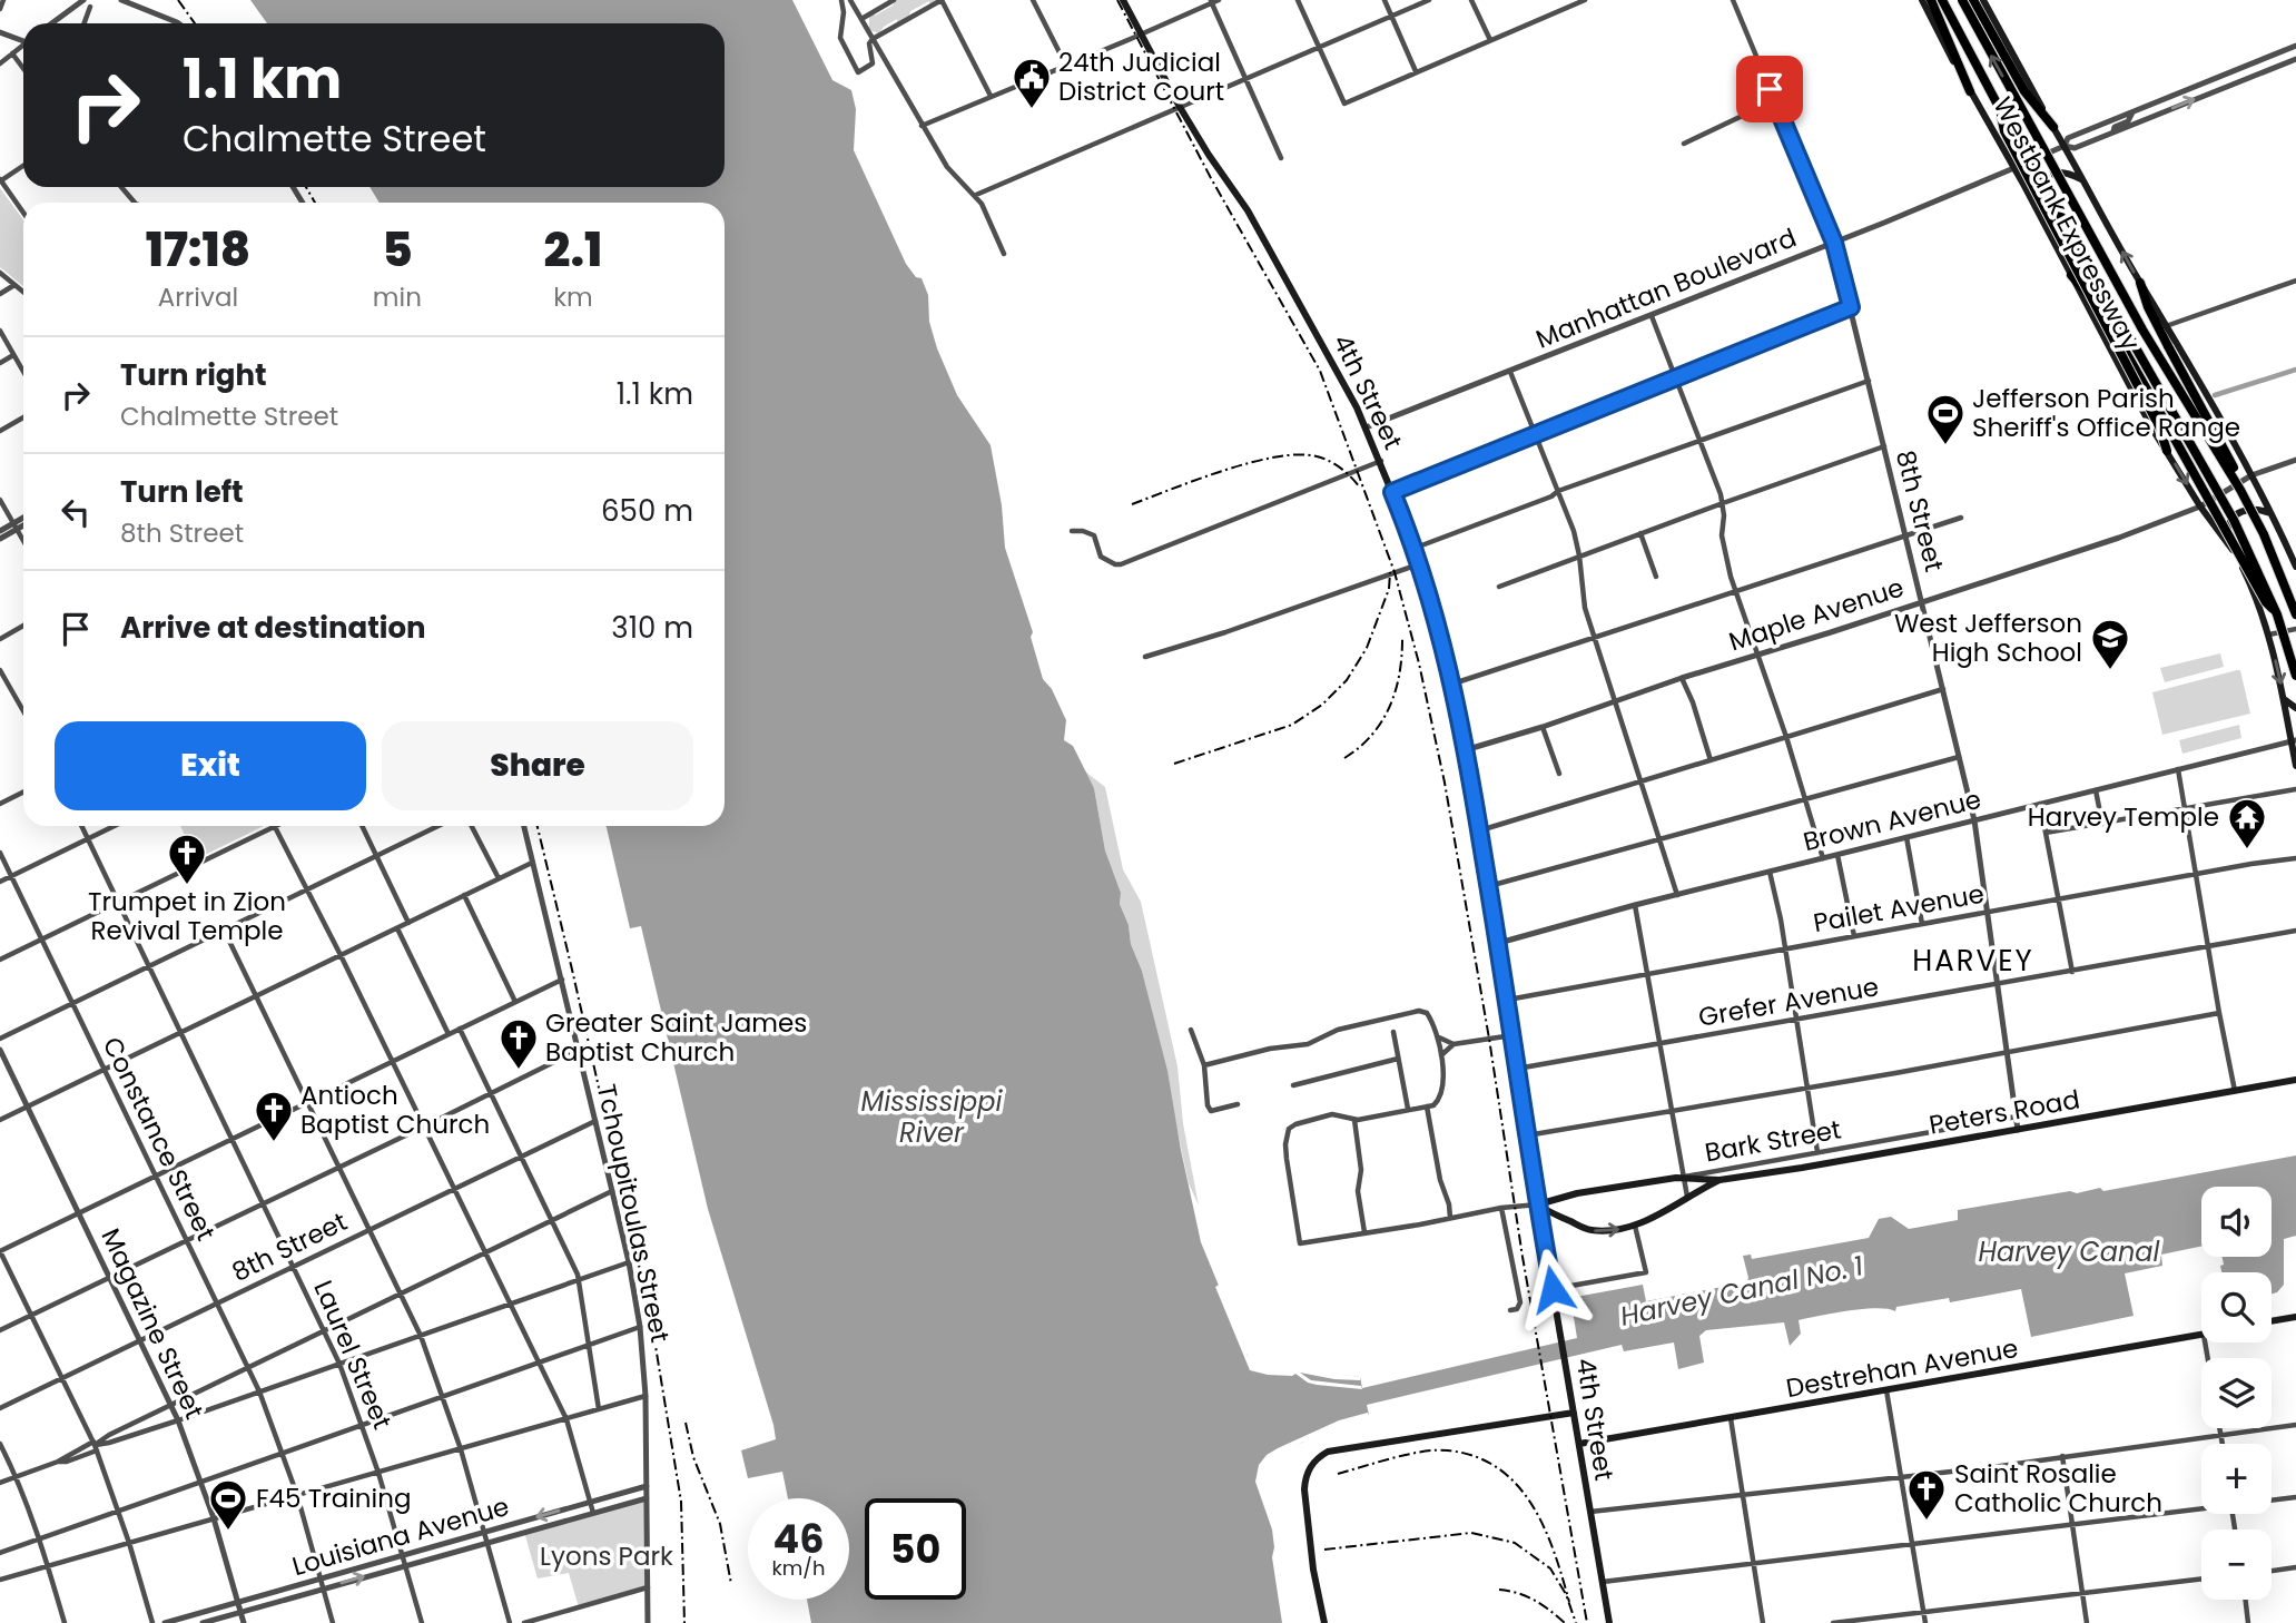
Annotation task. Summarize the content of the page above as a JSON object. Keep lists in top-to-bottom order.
{
  "streets": {
    "highway": ["Westbank Expressway"],
    "main road": [
      "4th Street",
      "Peters Road",
      "Bark Street",
      "Destrehan Avenue"
    ],
    "street": [
      "Manhattan Boulevard",
      "8th Street",
      "Maple Avenue",
      "Brown Avenue",
      "Pailet Avenue",
      "Grefer Avenue",
      "Constance Street",
      "Tchoupitoulas Street",
      "Magazine Street",
      "Laurel Street",
      "Louisiana Avenue"
    ]
  },
  "crossings": [
    ["Westbank Expressway", "Manhattan Boulevard"],
    ["Westbank Expressway", "Maple Avenue"],
    ["Westbank Expressway", "Brown Avenue"],
    ["Manhattan Boulevard", "4th Street"],
    ["Manhattan Boulevard", "8th Street"],
    ["4th Street", "Maple Avenue"],
    ["4th Street", "Brown Avenue"],
    ["4th Street", "Pailet Avenue"],
    ["4th Street", "Grefer Avenue"],
    ["4th Street", "Peters Road"],
    ["4th Street", "Bark Street"],
    ["4th Street", "Destrehan Avenue"],
    ["8th Street", "Maple Avenue"],
    ["8th Street", "Brown Avenue"],
    ["8th Street", "Pailet Avenue"],
    ["8th Street", "Grefer Avenue"],
    ["8th Street", "Peters Road"],
    ["8th Street", "Constance Street"],
    ["8th Street", "Bark Street"],
    ["8th Street", "Tchoupitoulas Street"],
    ["8th Street", "Magazine Street"],
    ["8th Street", "Laurel Street"],
    ["Peters Road", "Bark Street"],
    ["Constance Street", "Louisiana Avenue"],
    ["Tchoupitoulas Street", "Louisiana Avenue"],
    ["Magazine Street", "Louisiana Avenue"],
    ["Laurel Street", "Louisiana Avenue"]
  ],
  "districts": ["HARVEY"],
  "water": ["Mississippi River", "Harvey Canal", "Harvey Canal No. 1"],
  "parks": ["Lyons Park"],
  "places": {
    "public building": ["24th Judicial District Court"],
    "sports": ["Jefferson Parish Sheriff's Office Range", "F45 Training"],
    "school or university": ["West Jefferson High School"],
    "temple": ["Harvey Temple"],
    "church": [
      "Trumpet in Zion Revival Temple",
      "Greater Saint James Baptist Church",
      "Antioch Baptist Church",
      "Saint Rosalie Catholic Church"
    ]
  },
  "page": {
    "turn": ["1.1 km", "Chalmette Street"],
    "eta": [
      "17:18",
      "Arrival",
      "5",
      "min",
      "2.1",
      "km"
    ],
    "list": [
      {
        "name": "Turn right",
        "note": "Chalmette Street",
        "value": "1.1 km"
      },
      {
        "name": "Turn left",
        "note": "8th Street",
        "value": "650 m"
      },
      {
        "name": "Arrive at destination",
        "value": "310 m"
      }
    ],
    "buttons": ["Exit", "Share"],
    "map_buttons": ["+", "−"],
    "speed": "46 km/h",
    "limit": "50"
  }
}
